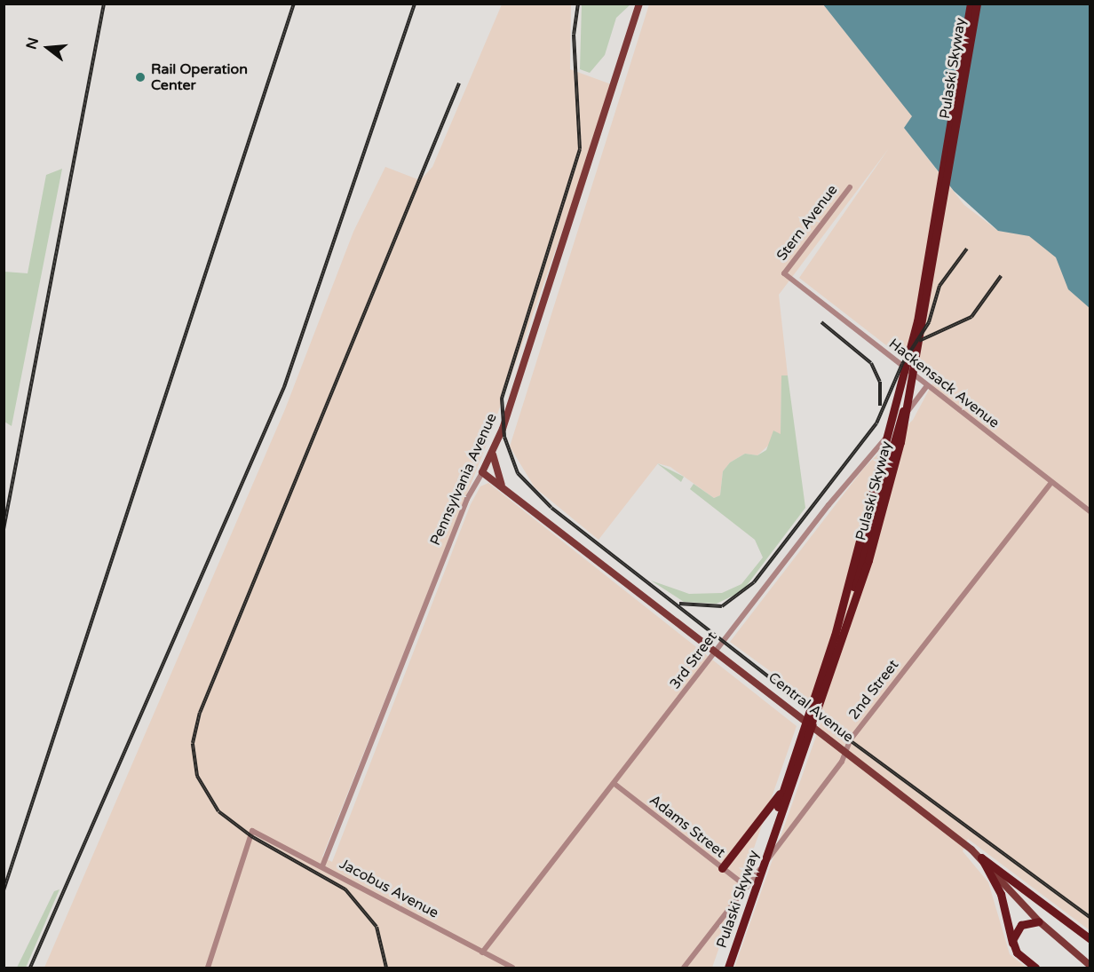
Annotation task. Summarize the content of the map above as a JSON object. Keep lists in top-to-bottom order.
{
  "streets": {
    "highway": ["Pulaski Skyway"],
    "main road": ["Pennsylvania Avenue", "Central Avenue"],
    "street": [
      "Stern Avenue",
      "Hackensack Avenue",
      "3rd Street",
      "2nd Street",
      "Adams Street",
      "Jacobus Avenue"
    ]
  },
  "crossings": [
    ["Stern Avenue", "Hackensack Avenue"],
    ["Hackensack Avenue", "3rd Street"],
    ["Hackensack Avenue", "2nd Street"],
    ["Pennsylvania Avenue", "Central Avenue"],
    ["Pennsylvania Avenue", "Jacobus Avenue"],
    ["3rd Street", "Central Avenue"],
    ["3rd Street", "Adams Street"],
    ["3rd Street", "Jacobus Avenue"],
    ["2nd Street", "Central Avenue"],
    ["2nd Street", "Adams Street"]
  ],
  "places": ["Rail Operation Center"],
  "north": "left"
}
